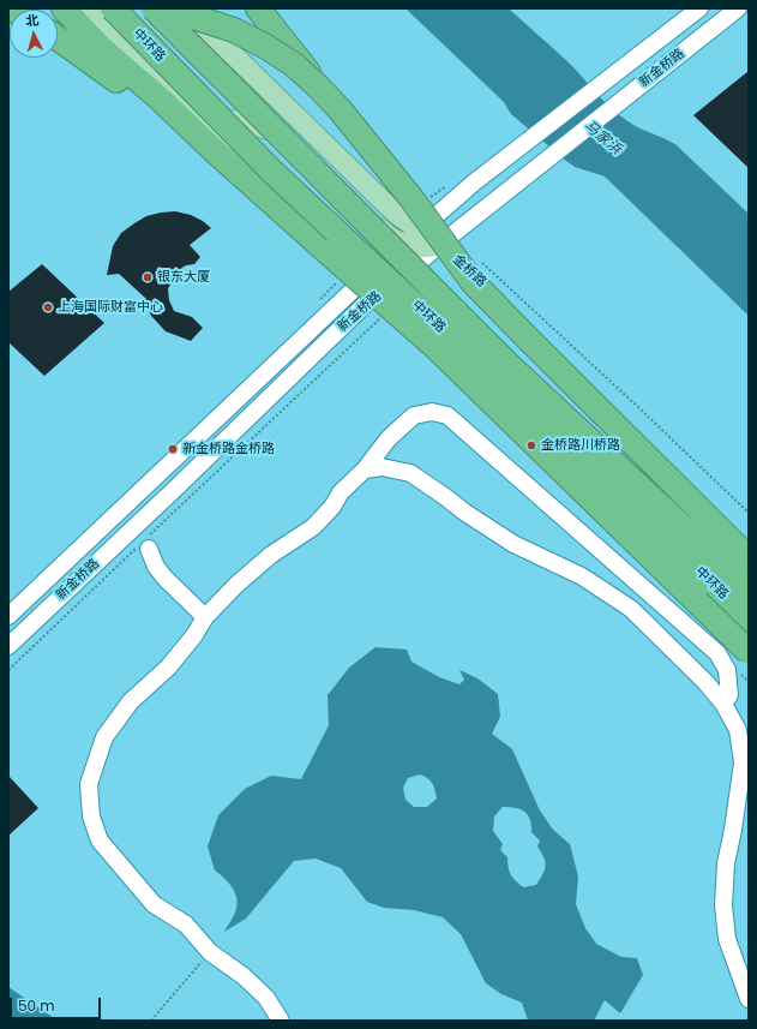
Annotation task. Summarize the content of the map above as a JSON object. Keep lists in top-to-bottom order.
{
  "streets": {
    "highway": ["中环路"],
    "main road": ["金桥路"],
    "street": ["新金桥路"]
  },
  "crossings": [
    ["新金桥路", "金桥路"]
  ],
  "water": ["马家浜"],
  "places": [
    "银东大厦",
    "上海国际财富中心",
    "金桥路川桥路",
    "新金桥路金桥路"
  ],
  "scale_bar": "50 m",
  "north": "top"
}
